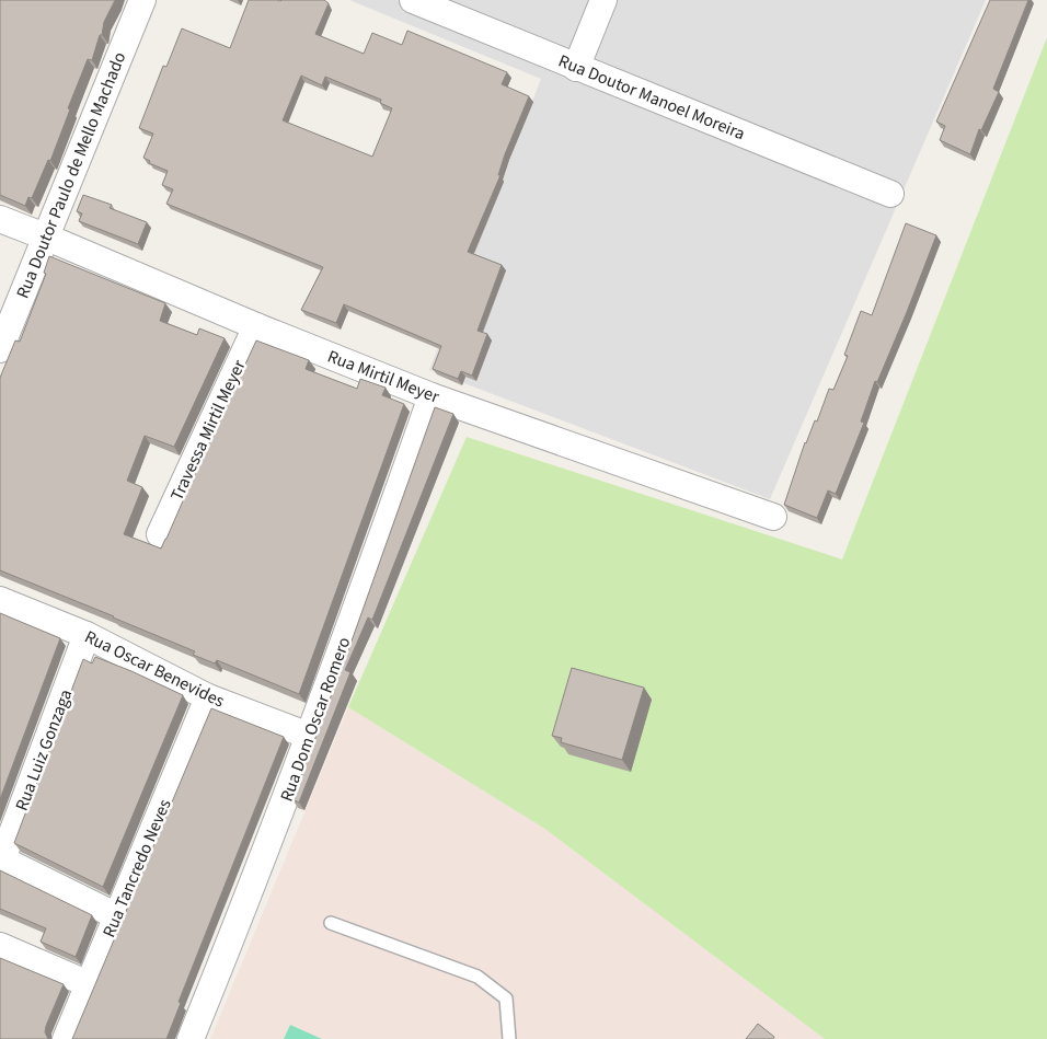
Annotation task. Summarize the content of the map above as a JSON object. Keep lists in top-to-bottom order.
{
  "streets": {
    "street": [
      "Rua Doutor Manoel Moreira",
      "Rua Doutor Paulo de Mello Machado",
      "Rua Mirtil Meyer",
      "Travessa Mirtil Meyer",
      "Rua Oscar Benevides",
      "Rua Dom Oscar Romero",
      "Rua Luiz Gonzaga",
      "Rua Tancredo Neves"
    ]
  },
  "crossings": [
    ["Rua Doutor Paulo de Mello Machado", "Rua Mirtil Meyer"],
    ["Rua Mirtil Meyer", "Travessa Mirtil Meyer"],
    ["Rua Mirtil Meyer", "Rua Dom Oscar Romero"],
    ["Rua Oscar Benevides", "Rua Dom Oscar Romero"],
    ["Rua Oscar Benevides", "Rua Luiz Gonzaga"],
    ["Rua Oscar Benevides", "Rua Tancredo Neves"]
  ]
}
